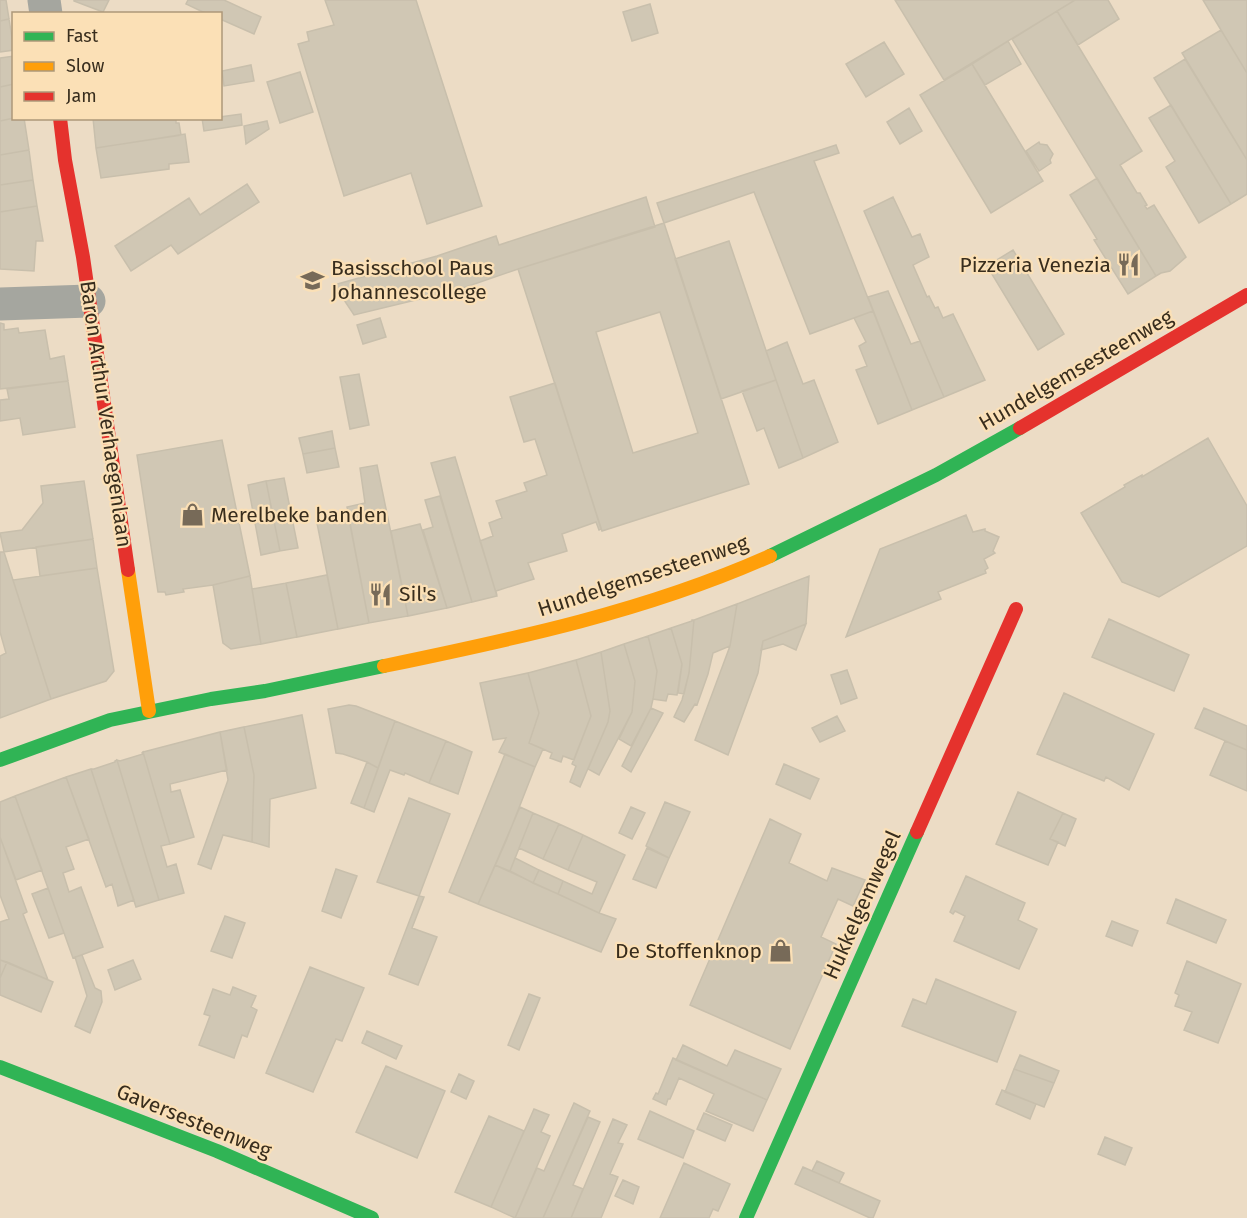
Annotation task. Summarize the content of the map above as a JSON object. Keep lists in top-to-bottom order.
{
  "streets": {
    "street": [
      "Hundelgemsesteenweg",
      "Baron Arthur Verhaegenlaan",
      "Hukkelgemwegel",
      "Gaversesteenweg"
    ]
  },
  "crossings": [
    ["Hundelgemsesteenweg", "Baron Arthur Verhaegenlaan"]
  ],
  "places": {
    "restaurant": ["Pizzeria Venezia", "Sil's"],
    "school or university": ["Basisschool Paus Johannescollege"],
    "shop": ["Merelbeke banden", "De Stoffenknop"]
  },
  "legend": ["Fast", "Slow", "Jam"]
}
